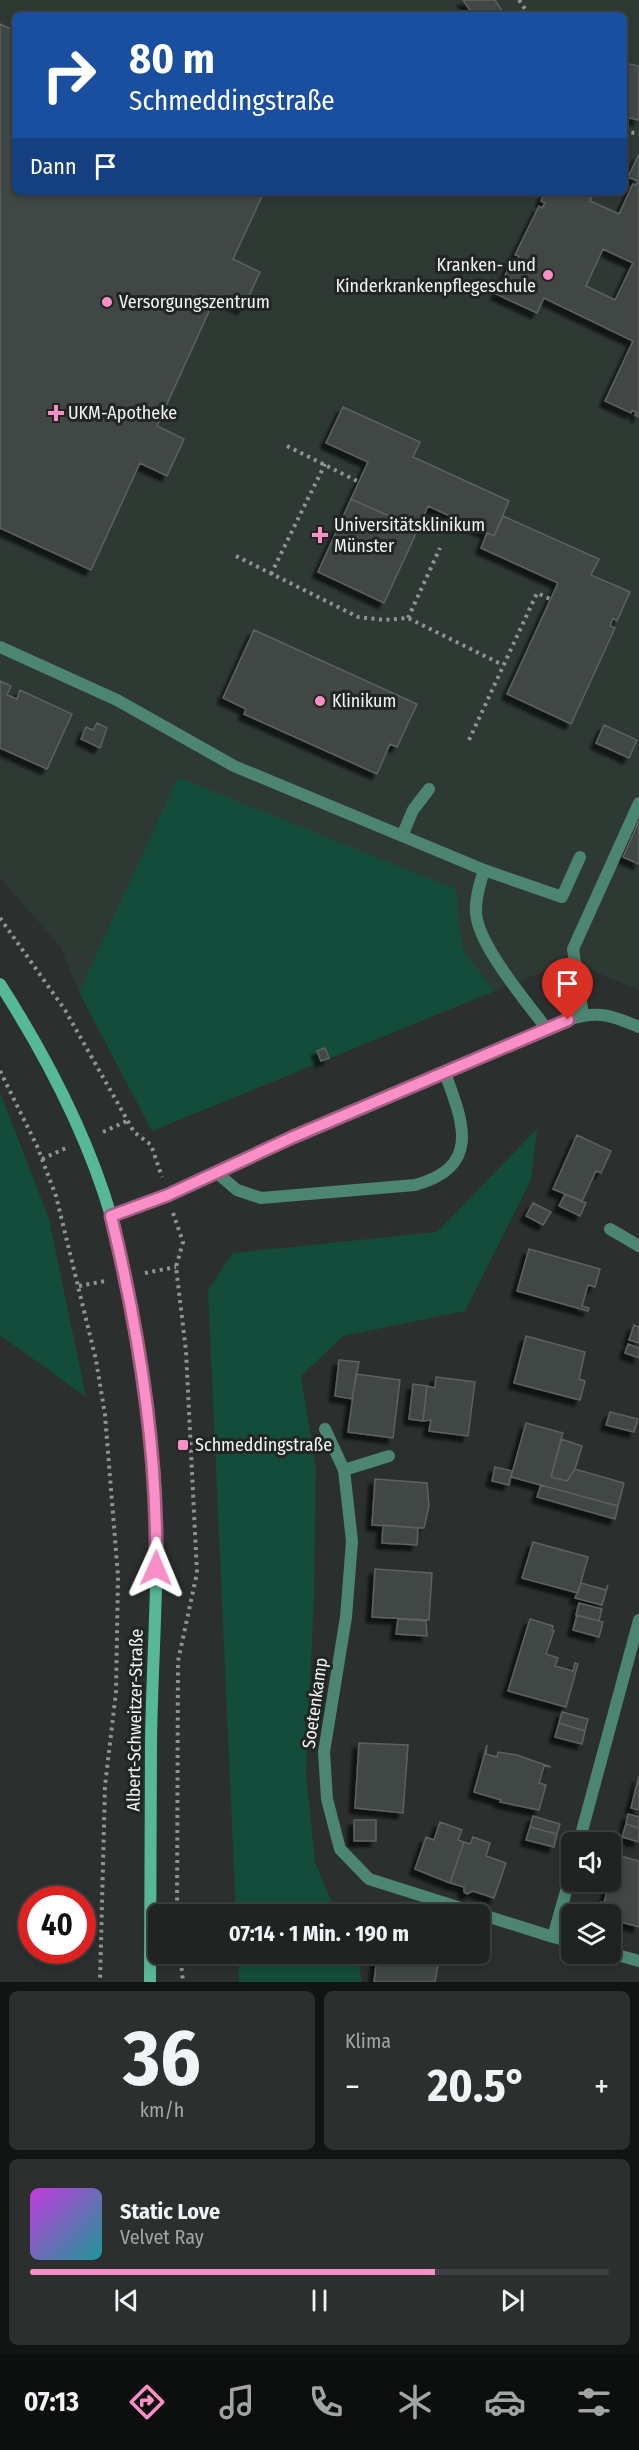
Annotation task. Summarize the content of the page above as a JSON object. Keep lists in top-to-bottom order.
{
  "streets": {
    "street": ["Soetenkamp", "Albert-Schweitzer-Straße"]
  },
  "places": {
    "other": ["Kranken- und Kinderkrankenpflegeschule", "Versorgungszentrum", "Klinikum"],
    "health": ["UKM-Apotheke", "Universitätsklinikum Münster"],
    "transit": ["Schmeddingstraße"]
  },
  "page": {
    "turn": ["80 m", "Schmeddingstraße"],
    "then": "Dann",
    "limit": "40",
    "trip": "07:14 · 1 Min. · 190 m",
    "tile": [
      ["36", "km/h"],
      "Klima"
    ],
    "heat": ["−", "20.5°", "+"],
    "song": ["Static Love", "Velvet Ray"],
    "tabs": "07:13"
  }
}
